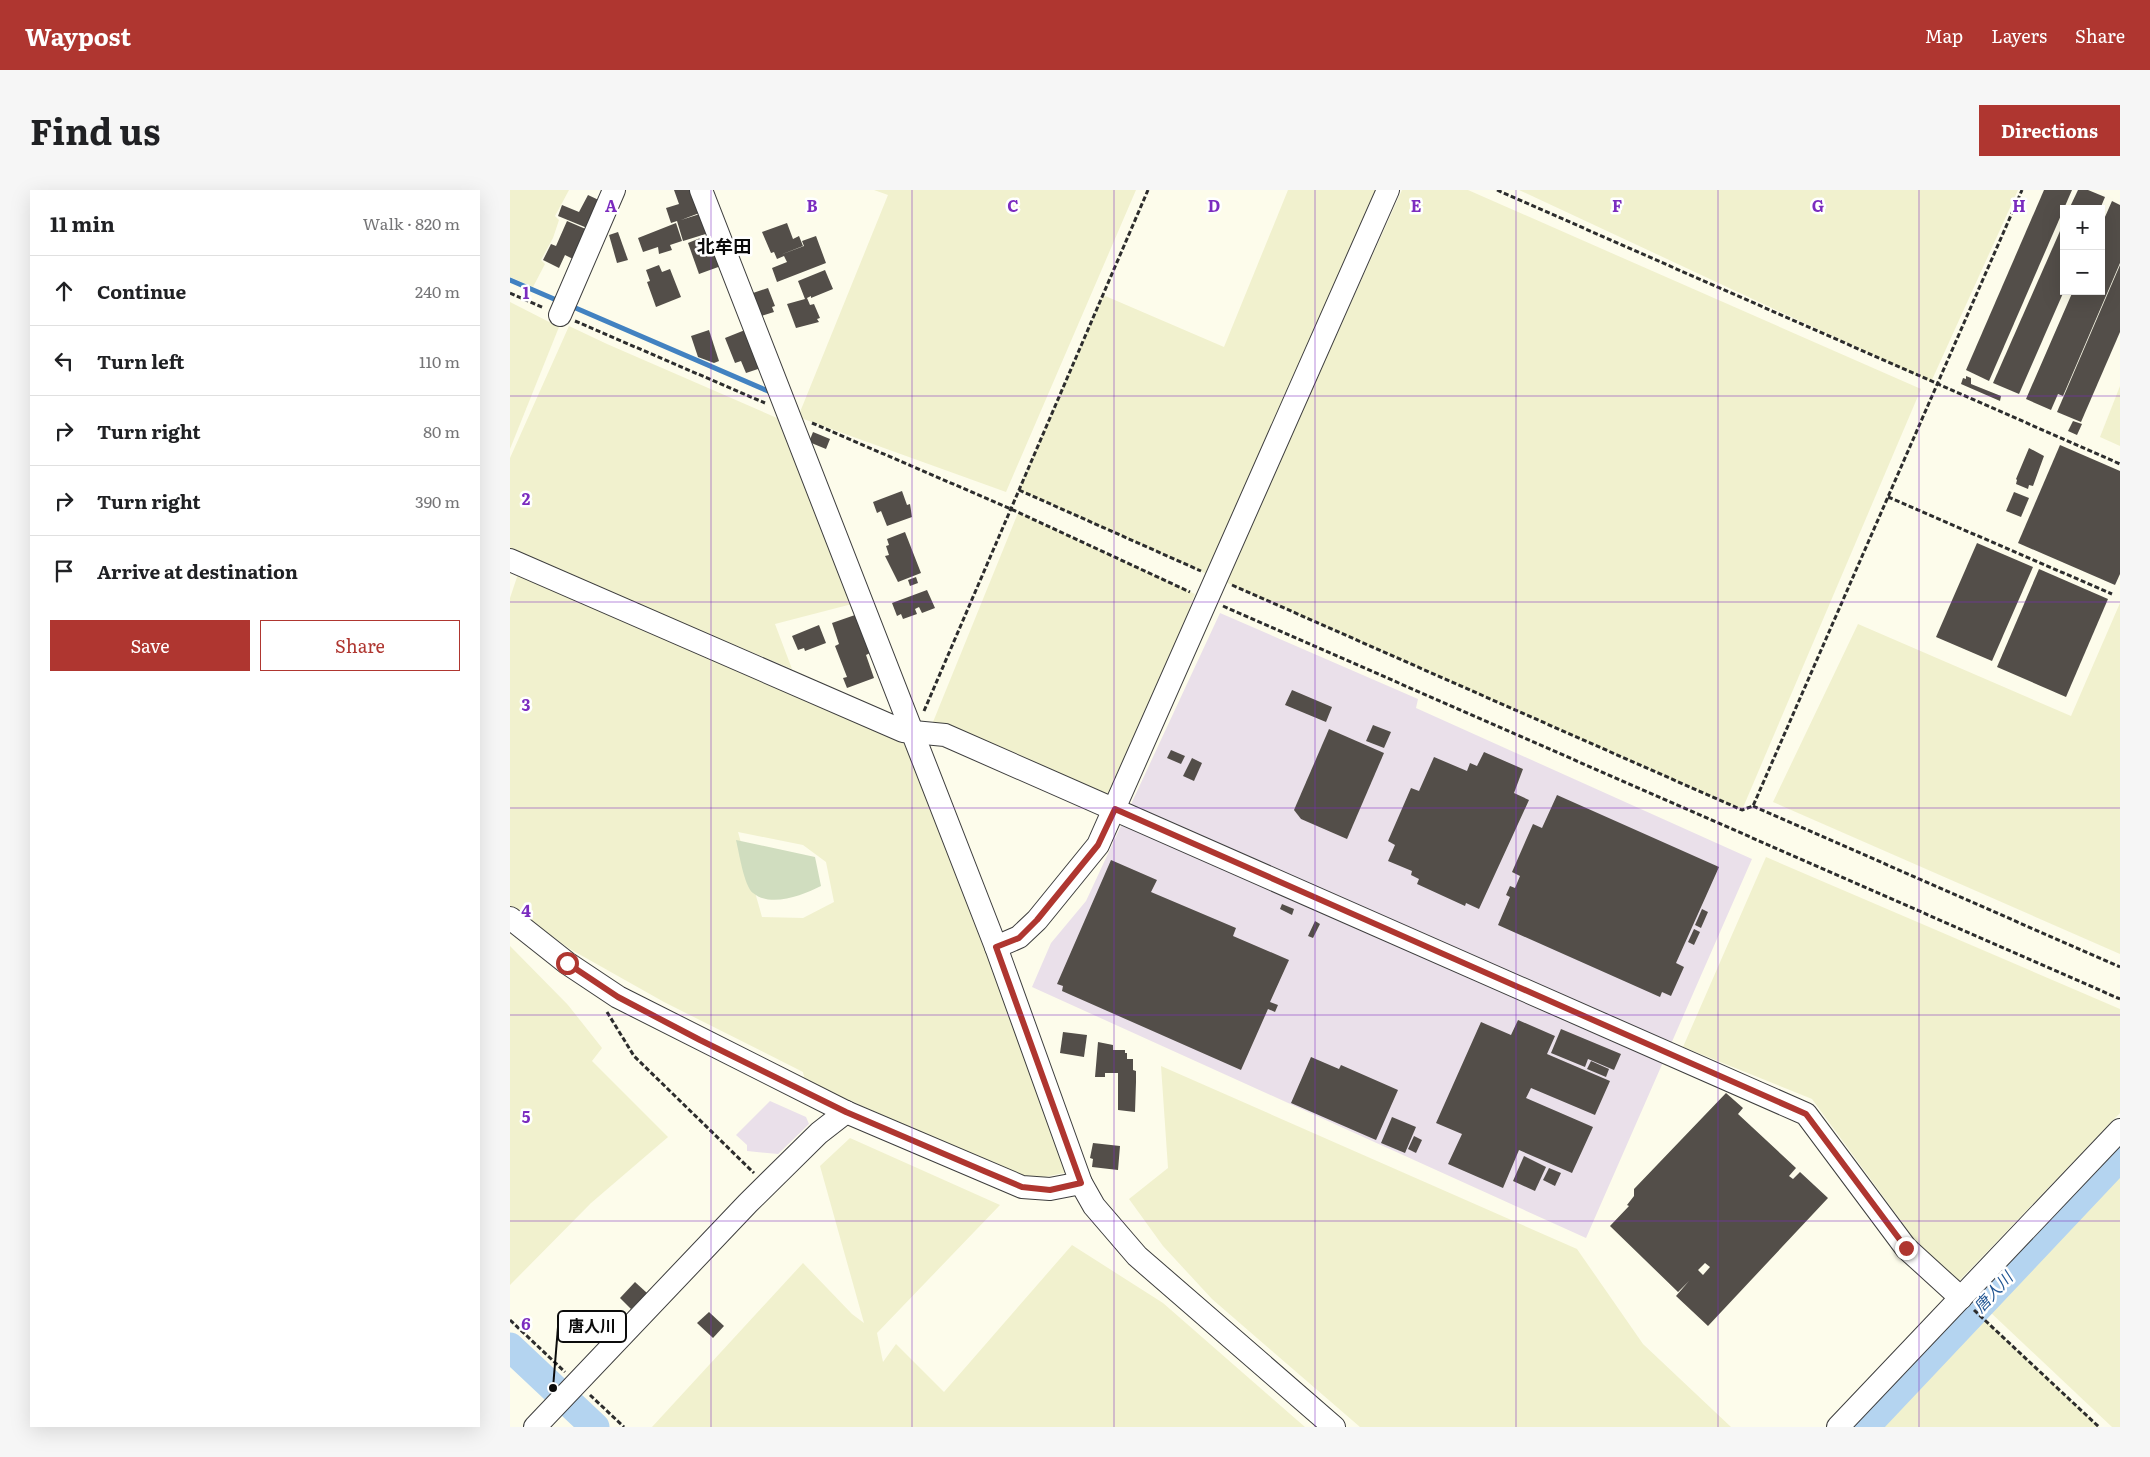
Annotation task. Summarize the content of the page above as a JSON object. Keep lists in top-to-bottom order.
{
  "districts": ["北牟田"],
  "water": ["唐人川"],
  "places": ["唐人川"],
  "page": {
    "header": "Waypost",
    "nav": ["Map", "Layers", "Share"],
    "title": "Find us",
    "buttons": [
      "Directions",
      ["Save", "Share"]
    ],
    "heading": ["11 min", "Walk · 820 m"],
    "map_buttons": ["+", "−"],
    "list": [
      ["Continue", "240 m"],
      ["Turn left", "110 m"],
      ["Turn right", "80 m"],
      ["Turn right", "390 m"],
      "Arrive at destination"
    ]
  },
  "grid": {
    "columns": [
      "A",
      "B",
      "C",
      "D",
      "E",
      "F",
      "G",
      "H"
    ],
    "rows": [
      "1",
      "2",
      "3",
      "4",
      "5",
      "6"
    ]
  }
}
